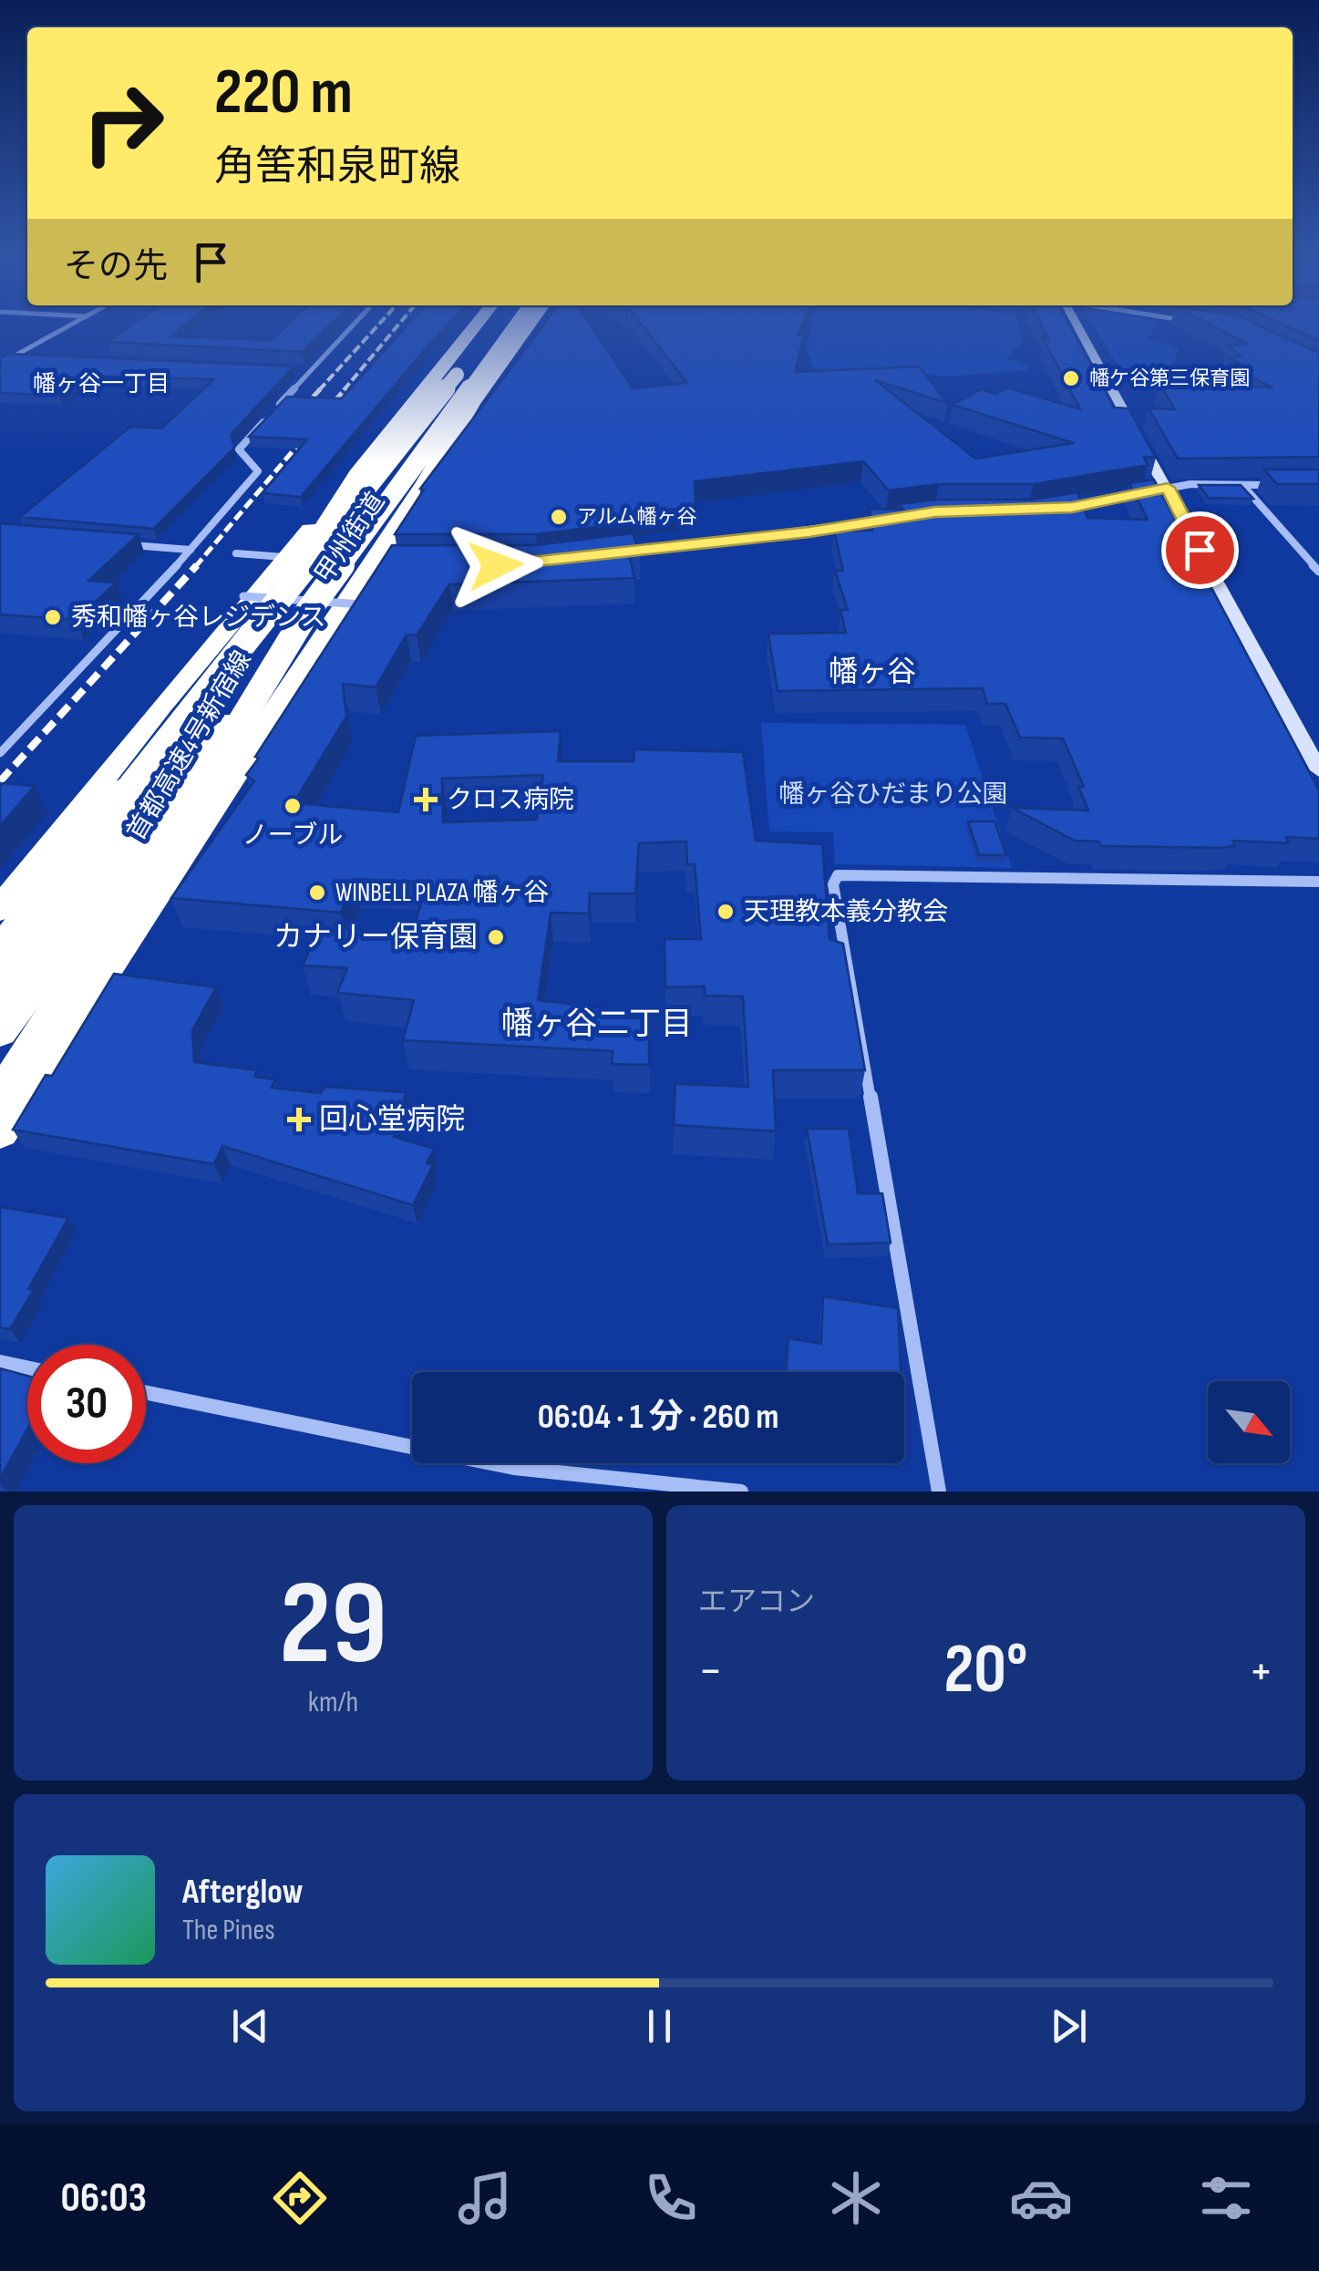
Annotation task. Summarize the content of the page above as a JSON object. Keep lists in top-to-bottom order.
{
  "streets": {
    "highway": ["甲州街道", "首都高速4号新宿線"]
  },
  "districts": ["幡ヶ谷一丁目", "幡ヶ谷", "幡ヶ谷二丁目"],
  "parks": ["幡ヶ谷ひだまり公園"],
  "places": {
    "other": [
      "幡ケ谷第三保育園",
      "アルム幡ヶ谷",
      "秀和幡ヶ谷レジデンス",
      "ノーブル",
      "WINBELL PLAZA 幡ヶ谷",
      "天理教本義分教会",
      "カナリー保育園"
    ],
    "health": ["クロス病院", "回心堂病院"]
  },
  "north": "bottom right",
  "page": {
    "turn": ["220 m", "角筈和泉町線"],
    "then": "その先",
    "limit": "30",
    "trip": "06:04 · 1 分 · 260 m",
    "tile": [
      ["29", "km/h"],
      "エアコン"
    ],
    "heat": ["−", "20°", "+"],
    "song": ["Afterglow", "The Pines"],
    "tabs": "06:03"
  }
}
